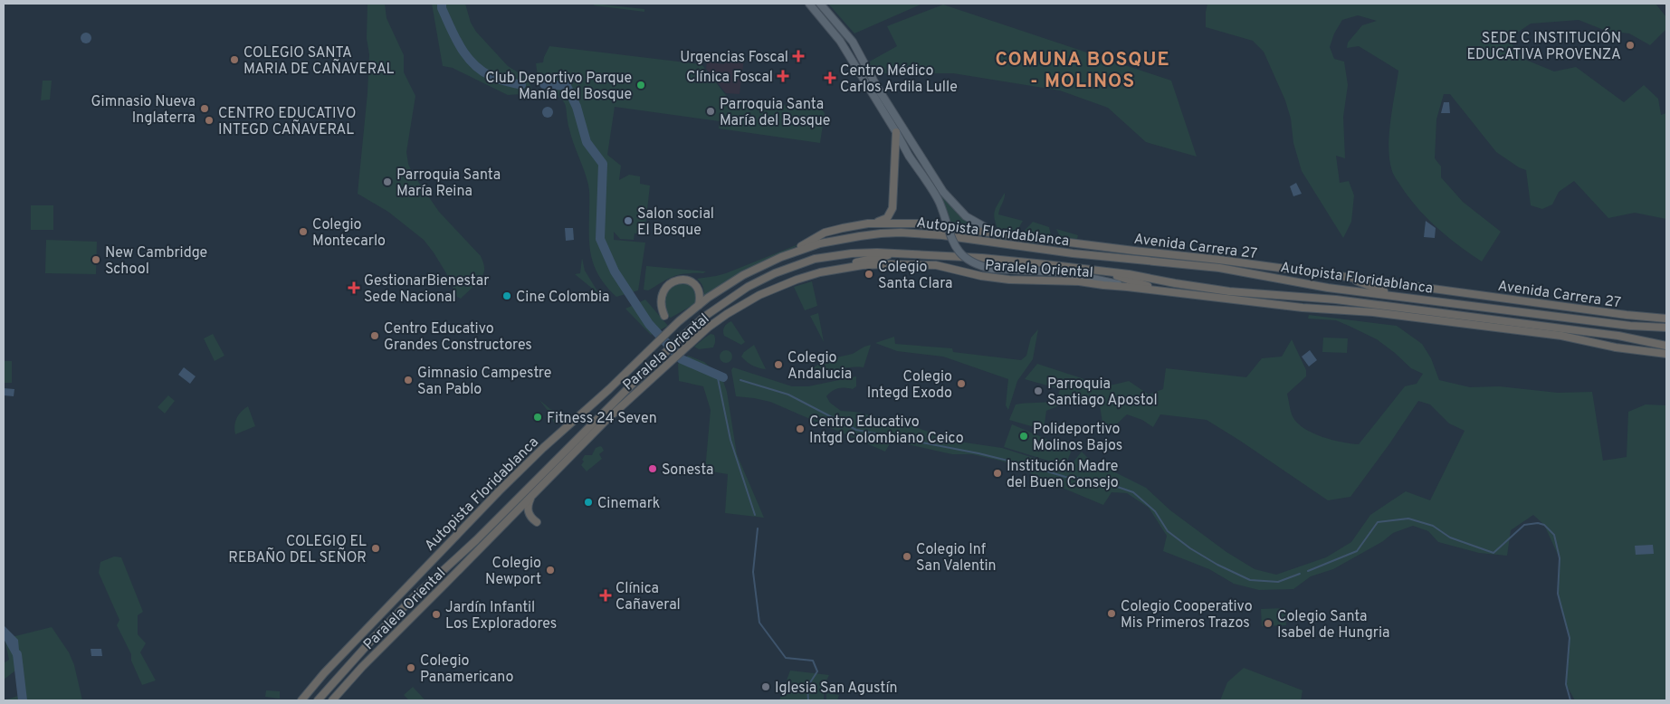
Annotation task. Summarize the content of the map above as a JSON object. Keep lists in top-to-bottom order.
{
  "streets": {
    "highway": ["Autopista Floridablanca", "Avenida Carrera 27", "Paralela Oriental"]
  },
  "crossings": [
    ["Autopista Floridablanca", "Avenida Carrera 27"]
  ],
  "districts": ["COMUNA BOSQUE - MOLINOS"],
  "places": {
    "other": [
      "SEDE C INSTITUCIÓN EDUCATIVA PROVENZA",
      "COLEGIO SANTA MARIA DE CAÑAVERAL",
      "Club Deportivo Parque Manía del Bosque",
      "Gimnasio Nueva Inglaterra",
      "Parroquia Santa María del Bosque",
      "CENTRO EDUCATIVO INTEGD CAÑAVERAL",
      "Parroquia Santa María Reina",
      "Salon social El Bosque",
      "Colegio Montecarlo",
      "New Cambridge School",
      "Colegio Santa Clara",
      "Cine Colombia",
      "Centro Educativo Grandes Constructores",
      "Colegio Andalucia",
      "Gimnasio Campestre San Pablo",
      "Colegio Integd Exodo",
      "Parroquia Santiago Apostol",
      "Fitness 24 Seven",
      "Centro Educativo Intgd Colombiano Ceico",
      "Polideportivo Molinos Bajos",
      "Sonesta",
      "Institución Madre del Buen Consejo",
      "Cinemark",
      "COLEGIO EL REBAÑO DEL SEÑOR",
      "Colegio Inf San Valentin",
      "Colegio Newport",
      "Colegio Cooperativo Mis Primeros Trazos",
      "Jardín Infantil Los Exploradores",
      "Colegio Santa Isabel de Hungria",
      "Colegio Panamericano",
      "Iglesia San Agustín"
    ],
    "health": [
      "Urgencias Foscal",
      "Clínica Foscal",
      "Centro Médico Carlos Ardila Lulle",
      "GestionarBienestar Sede Nacional",
      "Clínica Cañaveral"
    ]
  }
}
